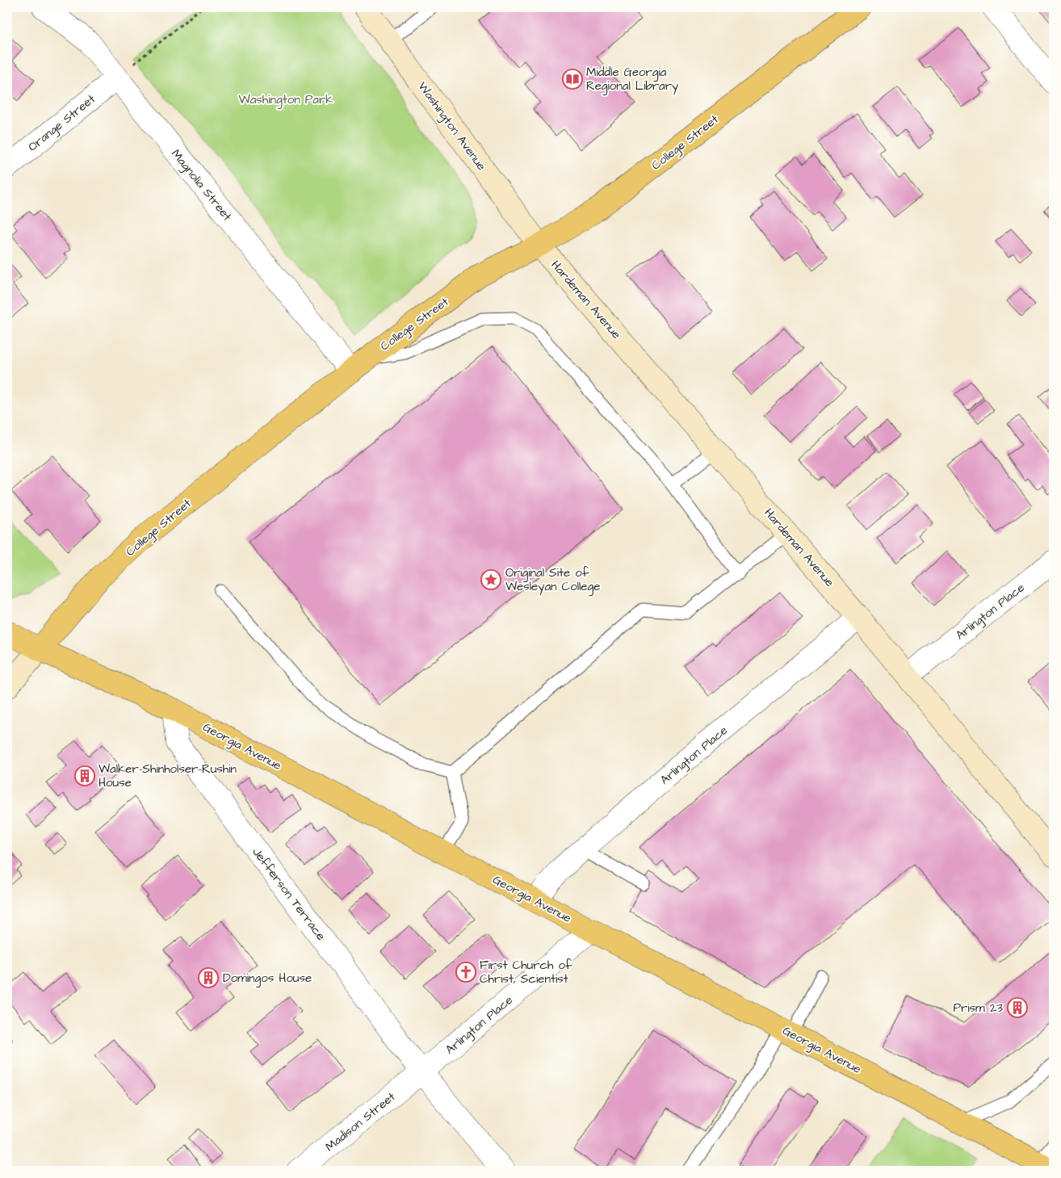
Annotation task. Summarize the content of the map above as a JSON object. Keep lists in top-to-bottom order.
{
  "streets": {
    "main road": ["College Street", "Georgia Avenue"],
    "street": [
      "Orange Street",
      "Washington Avenue",
      "Magnolia Street",
      "Hardeman Avenue",
      "Arlington Place",
      "Jefferson Terrace",
      "Madison Street"
    ]
  },
  "crossings": [
    ["Orange Street", "Magnolia Street"],
    ["Washington Avenue", "College Street"],
    ["Washington Avenue", "Hardeman Avenue"],
    ["College Street", "Magnolia Street"],
    ["College Street", "Hardeman Avenue"],
    ["College Street", "Georgia Avenue"],
    ["Hardeman Avenue", "Arlington Place"],
    ["Arlington Place", "Georgia Avenue"],
    ["Arlington Place", "Jefferson Terrace"],
    ["Arlington Place", "Madison Street"],
    ["Georgia Avenue", "Jefferson Terrace"],
    ["Jefferson Terrace", "Madison Street"]
  ],
  "parks": ["Washington Park"],
  "places": {
    "library": ["Middle Georgia Regional Library"],
    "place": ["Original Site of Wesleyan College"],
    "building": ["Walker-Shinholser-Rushin House", "Domingos House", "Prism 23"],
    "church": ["First Church of Christ, Scientist"]
  }
}
